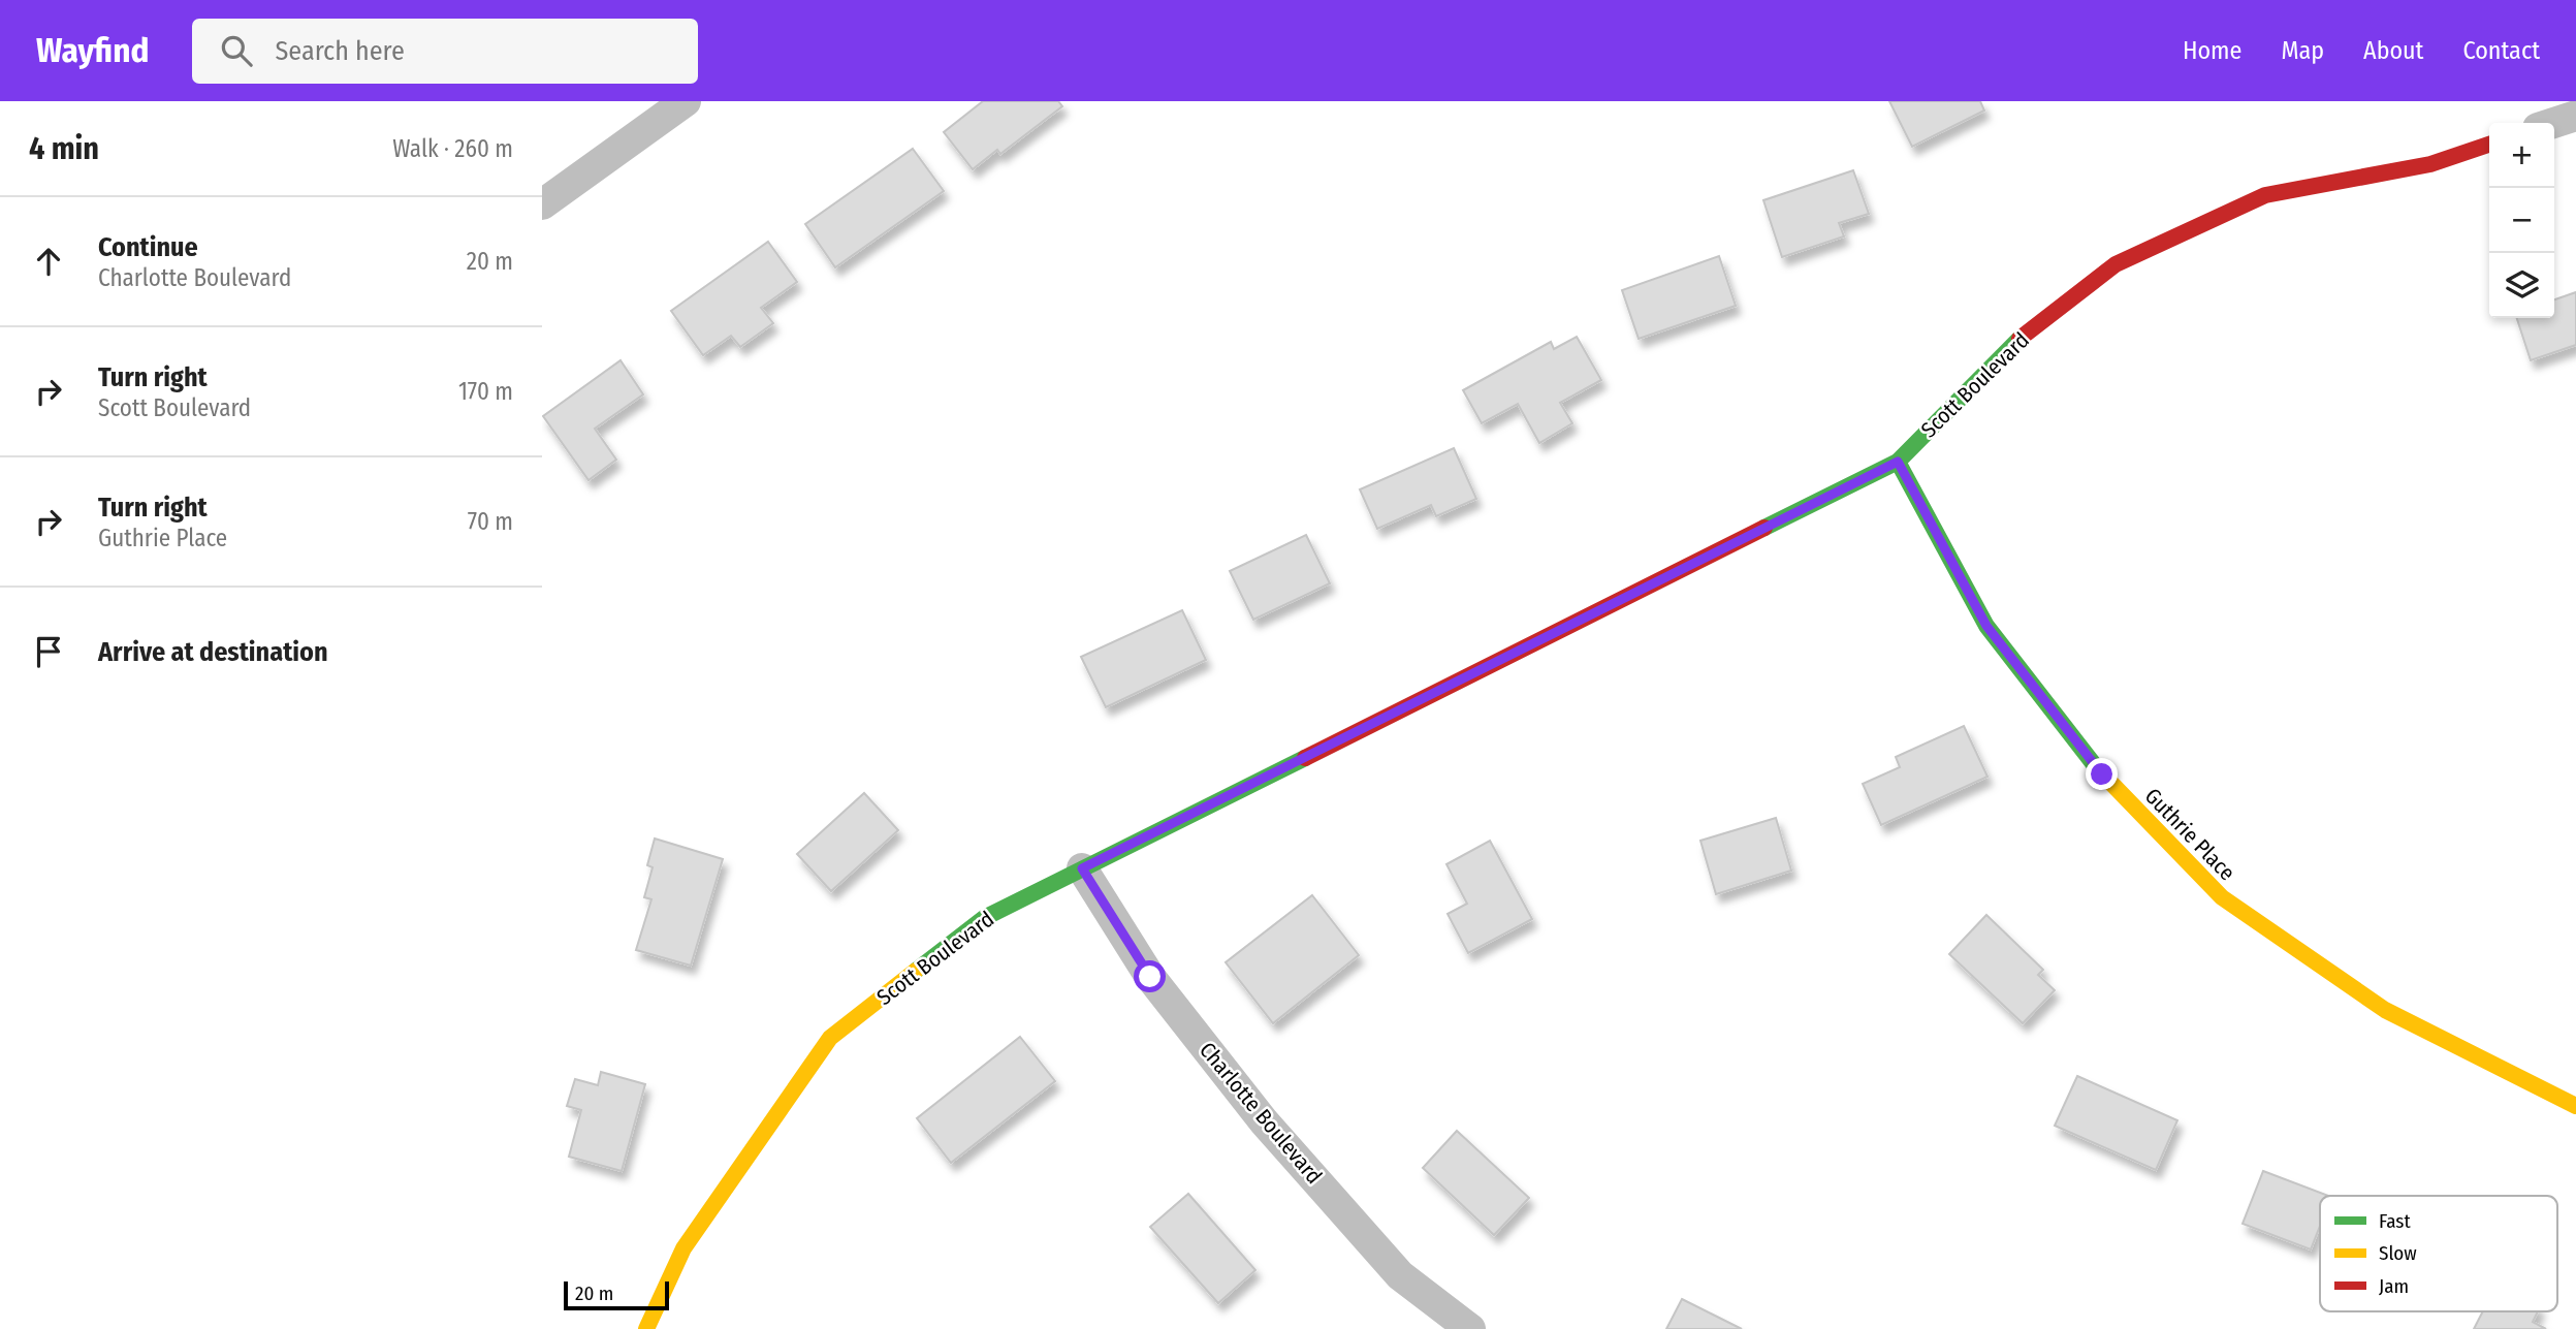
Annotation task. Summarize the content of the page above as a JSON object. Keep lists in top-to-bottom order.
{
  "streets": {
    "street": ["Scott Boulevard", "Guthrie Place", "Charlotte Boulevard"]
  },
  "crossings": [
    ["Scott Boulevard", "Guthrie Place"],
    ["Scott Boulevard", "Charlotte Boulevard"]
  ],
  "legend": ["Fast", "Slow", "Jam"],
  "scale_bar": "20 m",
  "page": {
    "header": "Wayfind",
    "search": "Search here",
    "nav": [
      "Home",
      "Map",
      "About",
      "Contact"
    ],
    "heading": ["4 min", "Walk · 260 m"],
    "map_buttons": ["+", "−"],
    "list": [
      ["Continue", "Charlotte Boulevard", "20 m"],
      ["Turn right", "Scott Boulevard", "170 m"],
      ["Turn right", "Guthrie Place", "70 m"],
      "Arrive at destination"
    ],
    "scale": "20 m"
  }
}
